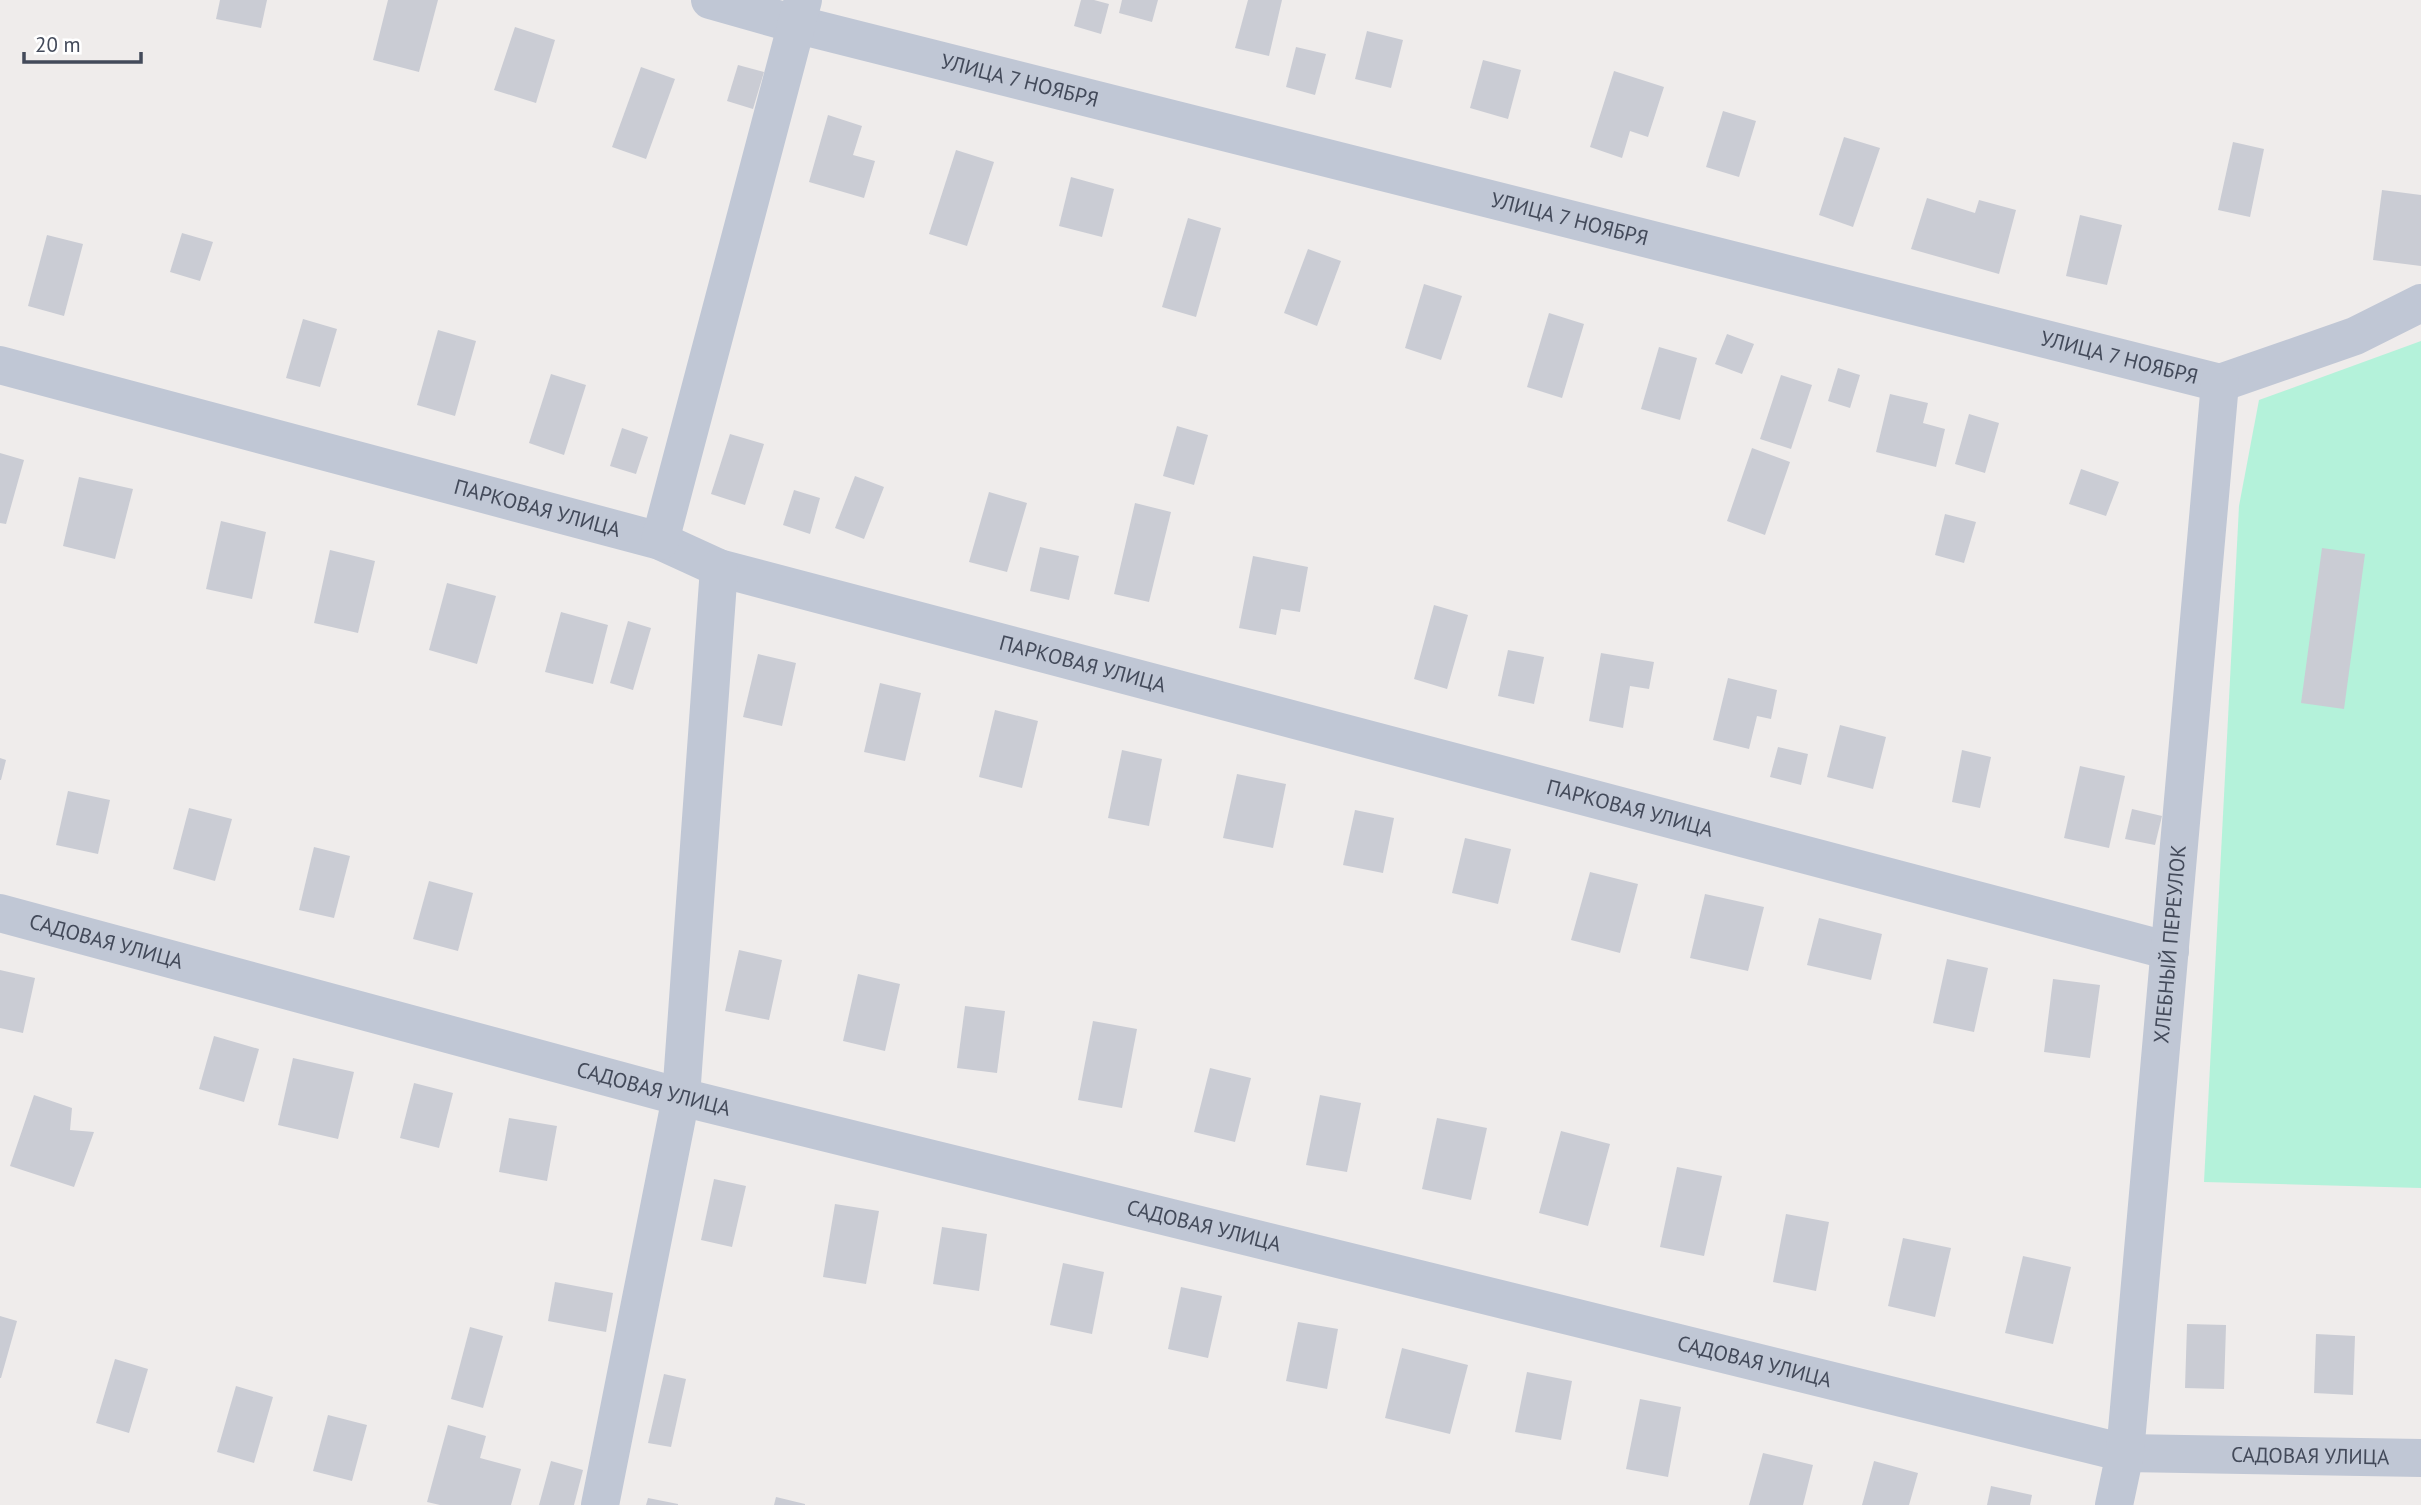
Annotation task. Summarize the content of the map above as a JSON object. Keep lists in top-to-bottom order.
{
  "streets": {
    "street": [
      "УЛИЦА 7 НОЯБРЯ",
      "ПАРКОВАЯ УЛИЦА",
      "САДОВАЯ УЛИЦА",
      "ХЛЕБНЫЙ ПЕРЕУЛОК"
    ]
  },
  "crossings": [
    ["УЛИЦА 7 НОЯБРЯ", "ХЛЕБНЫЙ ПЕРЕУЛОК"],
    ["ПАРКОВАЯ УЛИЦА", "ХЛЕБНЫЙ ПЕРЕУЛОК"],
    ["САДОВАЯ УЛИЦА", "ХЛЕБНЫЙ ПЕРЕУЛОК"]
  ],
  "scale_bar": "20 m"
}
